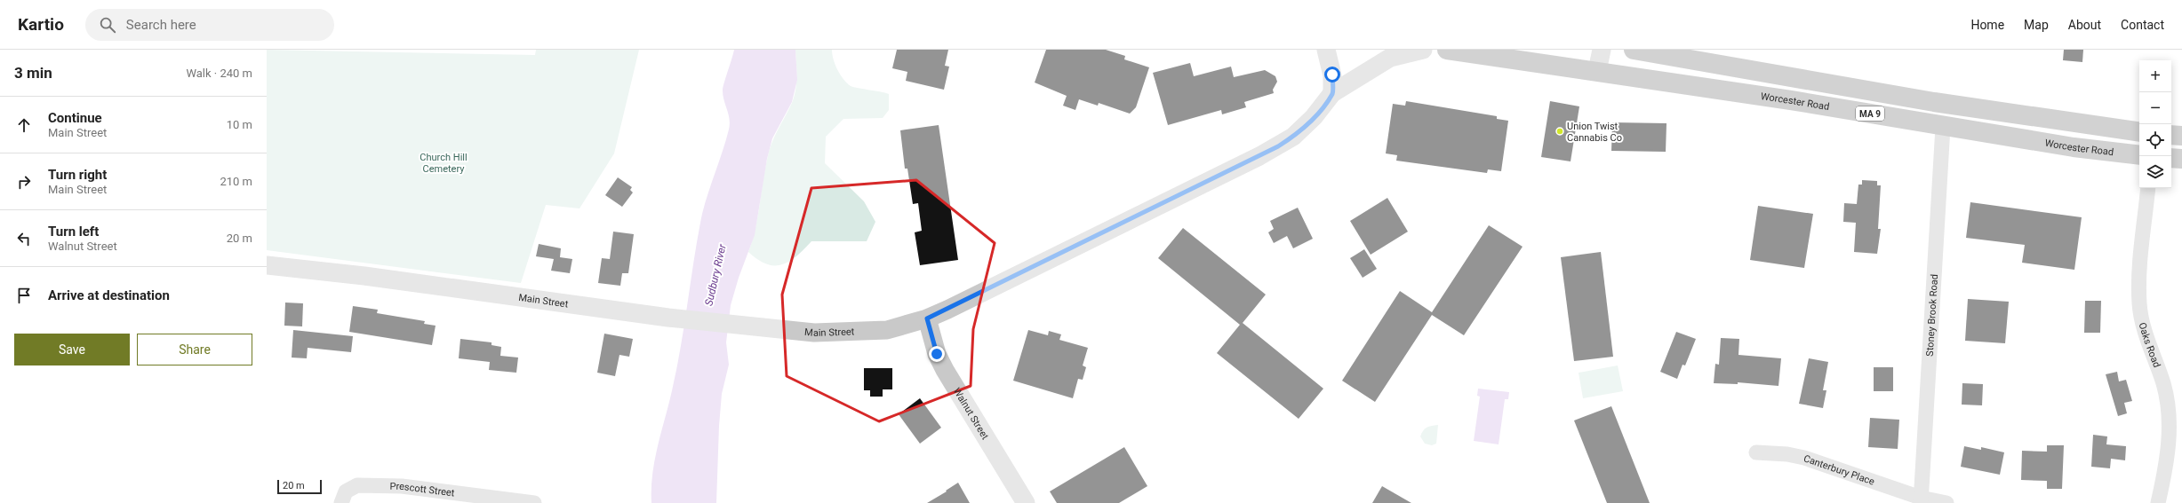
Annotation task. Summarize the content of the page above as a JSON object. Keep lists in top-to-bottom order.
{
  "streets": {
    "highway": ["Worcester Road", "MA 9"],
    "street": [
      "Main Street",
      "Stoney Brook Road",
      "Oaks Road",
      "Walnut Street",
      "Canterbury Place",
      "Prescott Street"
    ]
  },
  "crossings": [
    ["Worcester Road", "Stoney Brook Road"],
    ["Main Street", "Walnut Street"],
    ["Stoney Brook Road", "Canterbury Place"]
  ],
  "water": ["Sudbury River"],
  "parks": ["Church Hill Cemetery"],
  "places": ["Union Twist Cannabis Co"],
  "scale_bar": "20 m",
  "page": {
    "header": "Kartio",
    "search": "Search here",
    "nav": [
      "Home",
      "Map",
      "About",
      "Contact"
    ],
    "heading": ["3 min", "Walk · 240 m"],
    "map_buttons": ["+", "−"],
    "list": [
      ["Continue", "Main Street", "10 m"],
      ["Turn right", "Main Street", "210 m"],
      ["Turn left", "Walnut Street", "20 m"],
      "Arrive at destination"
    ],
    "buttons": ["Save", "Share"],
    "scale": "20 m"
  }
}
